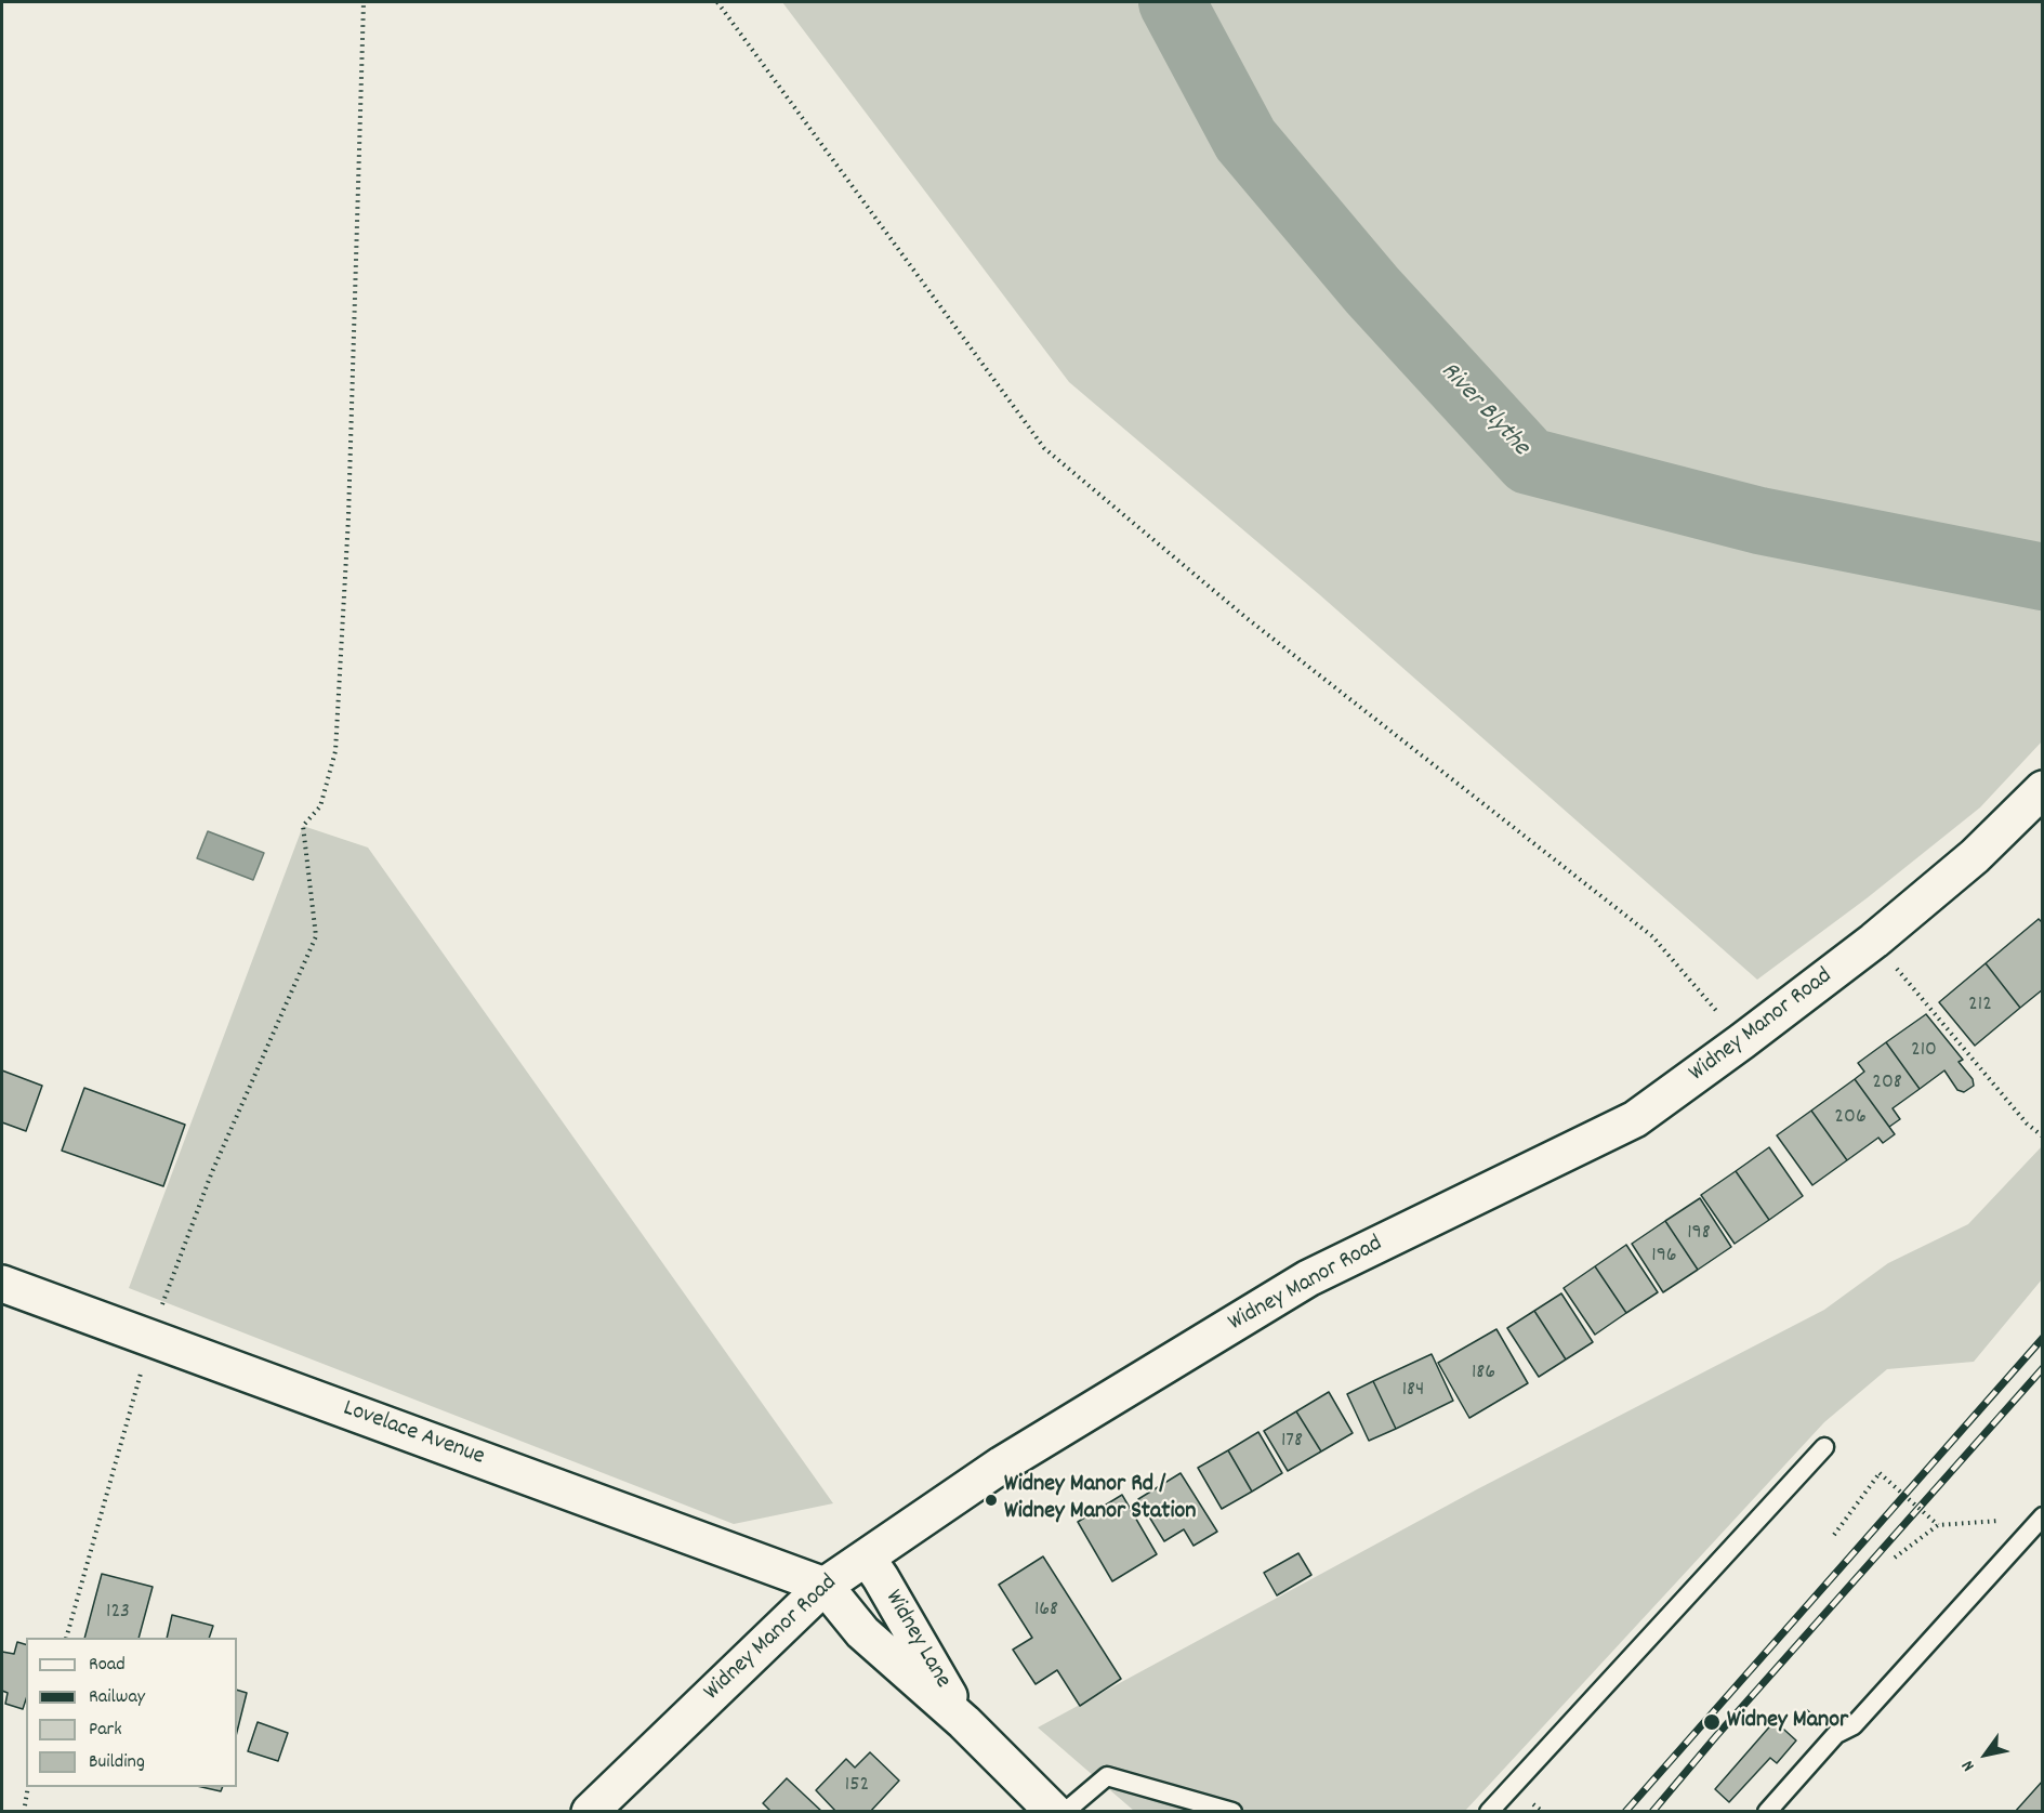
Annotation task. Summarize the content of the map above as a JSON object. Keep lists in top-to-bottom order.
{
  "streets": {
    "street": ["Widney Manor Road", "Lovelace Avenue", "Widney Lane"]
  },
  "crossings": [
    ["Widney Manor Road", "Lovelace Avenue"],
    ["Widney Manor Road", "Widney Lane"],
    ["Lovelace Avenue", "Widney Lane"]
  ],
  "water": ["River Blythe"],
  "places": ["Widney Manor Rd / Widney Manor Station", "Widney Manor"],
  "house_numbers": [
    "212",
    "210",
    "208",
    "206",
    "198",
    "196",
    "186",
    "184",
    "178",
    "168",
    "123",
    "152"
  ],
  "legend": [
    "Road",
    "Railway",
    "Park",
    "Building"
  ],
  "north": "bottom left"
}
